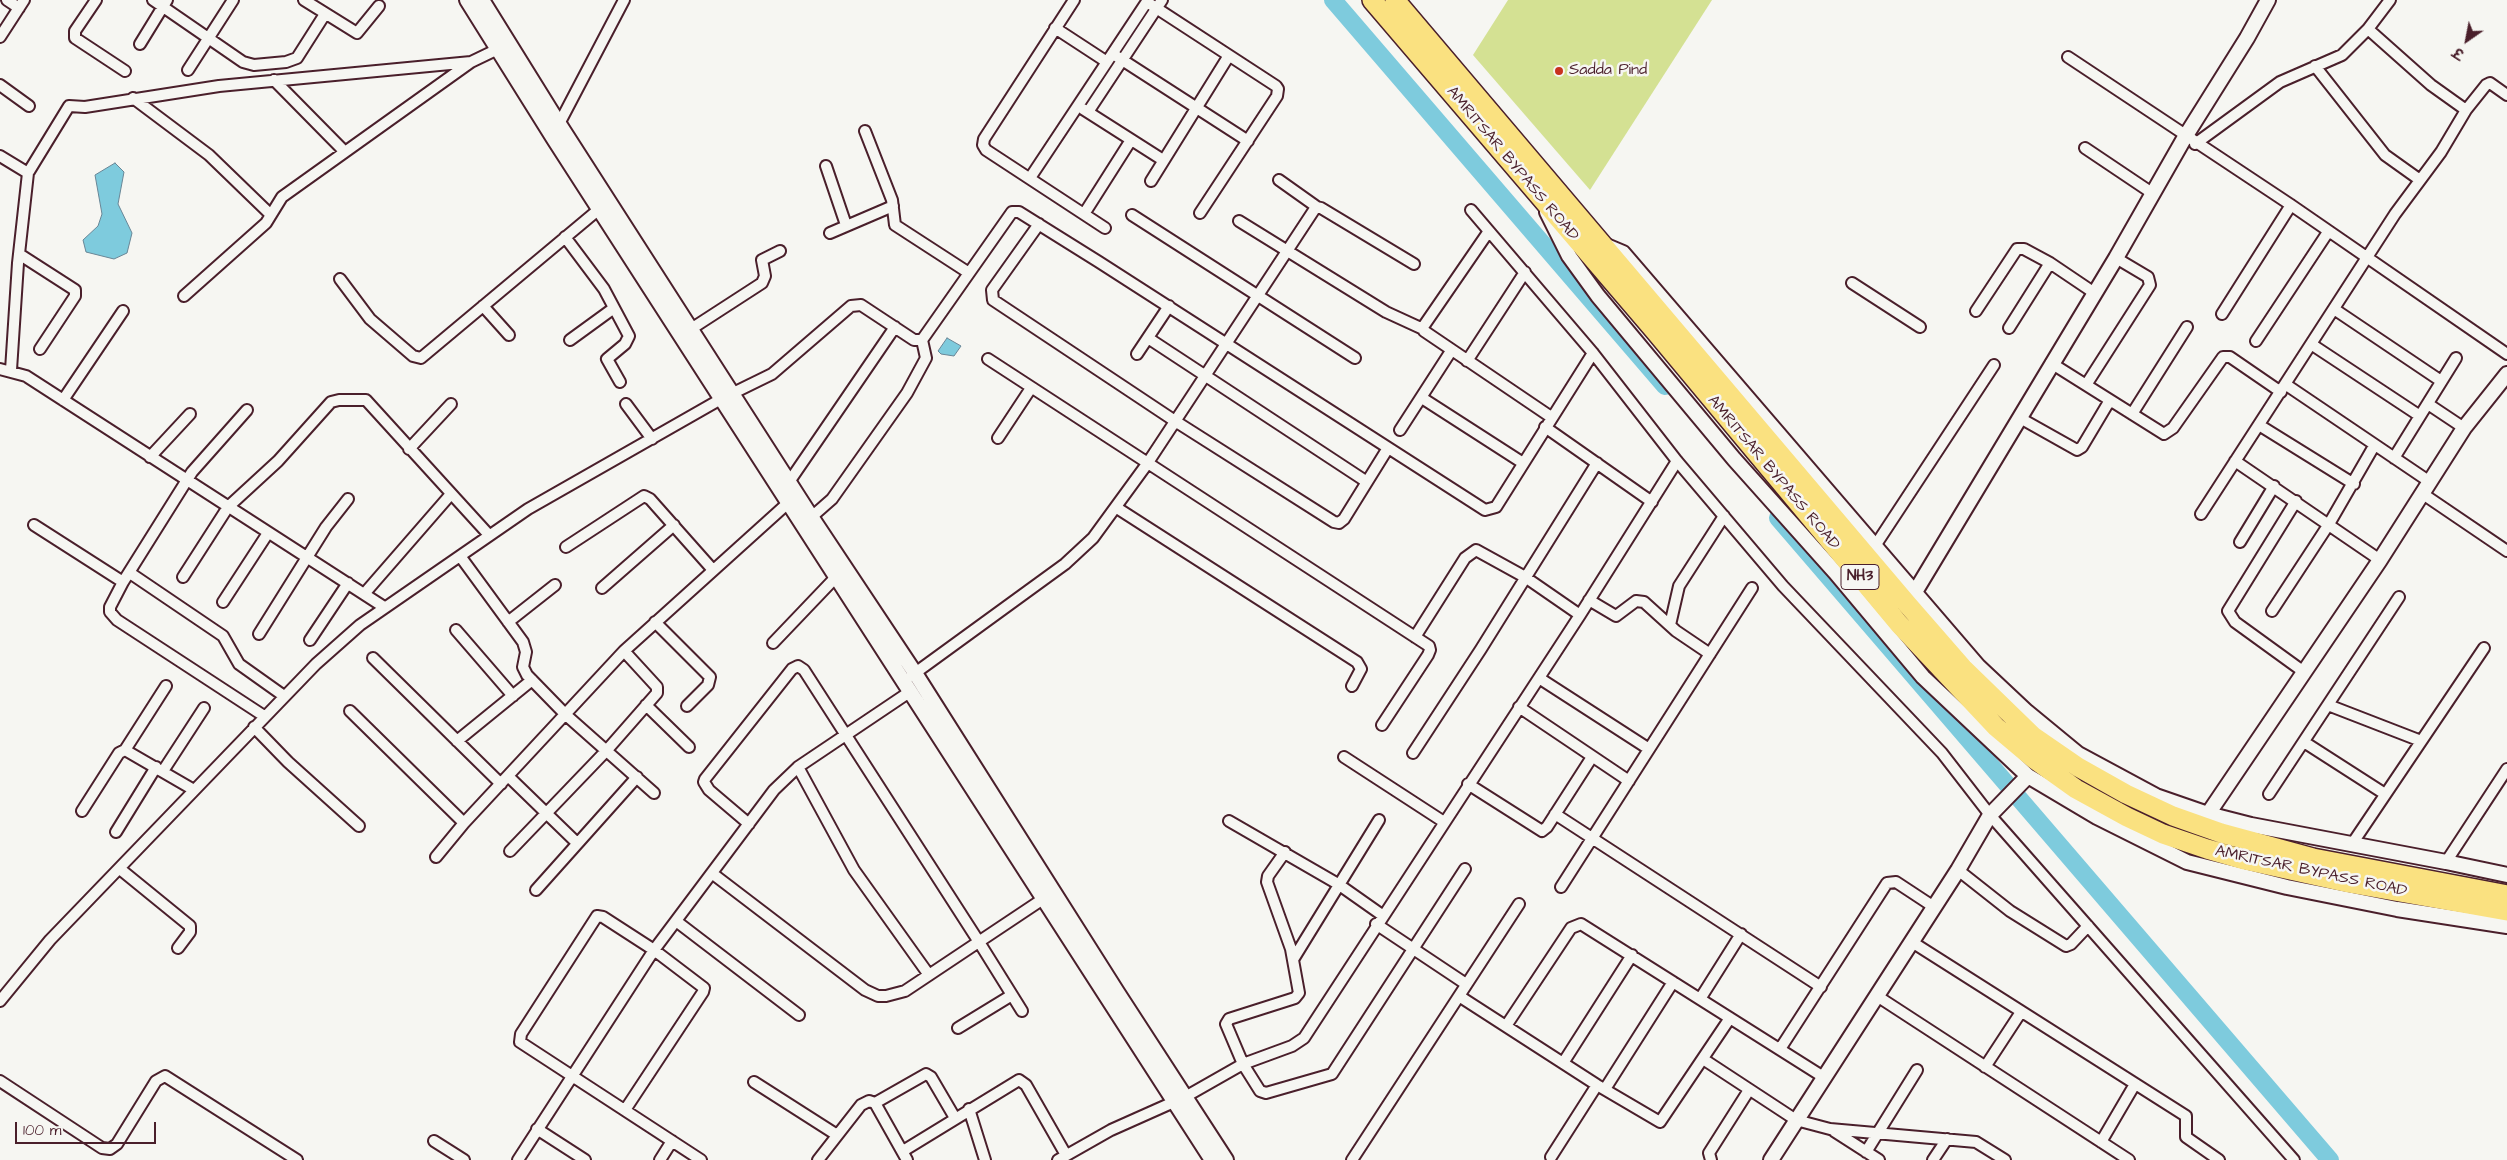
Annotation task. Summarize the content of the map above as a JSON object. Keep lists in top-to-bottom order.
{
  "streets": {
    "highway": ["AMRITSAR BYPASS ROAD", "NH3"]
  },
  "places": ["Sadda Pind"],
  "scale_bar": "100 m",
  "north": "bottom left"
}
